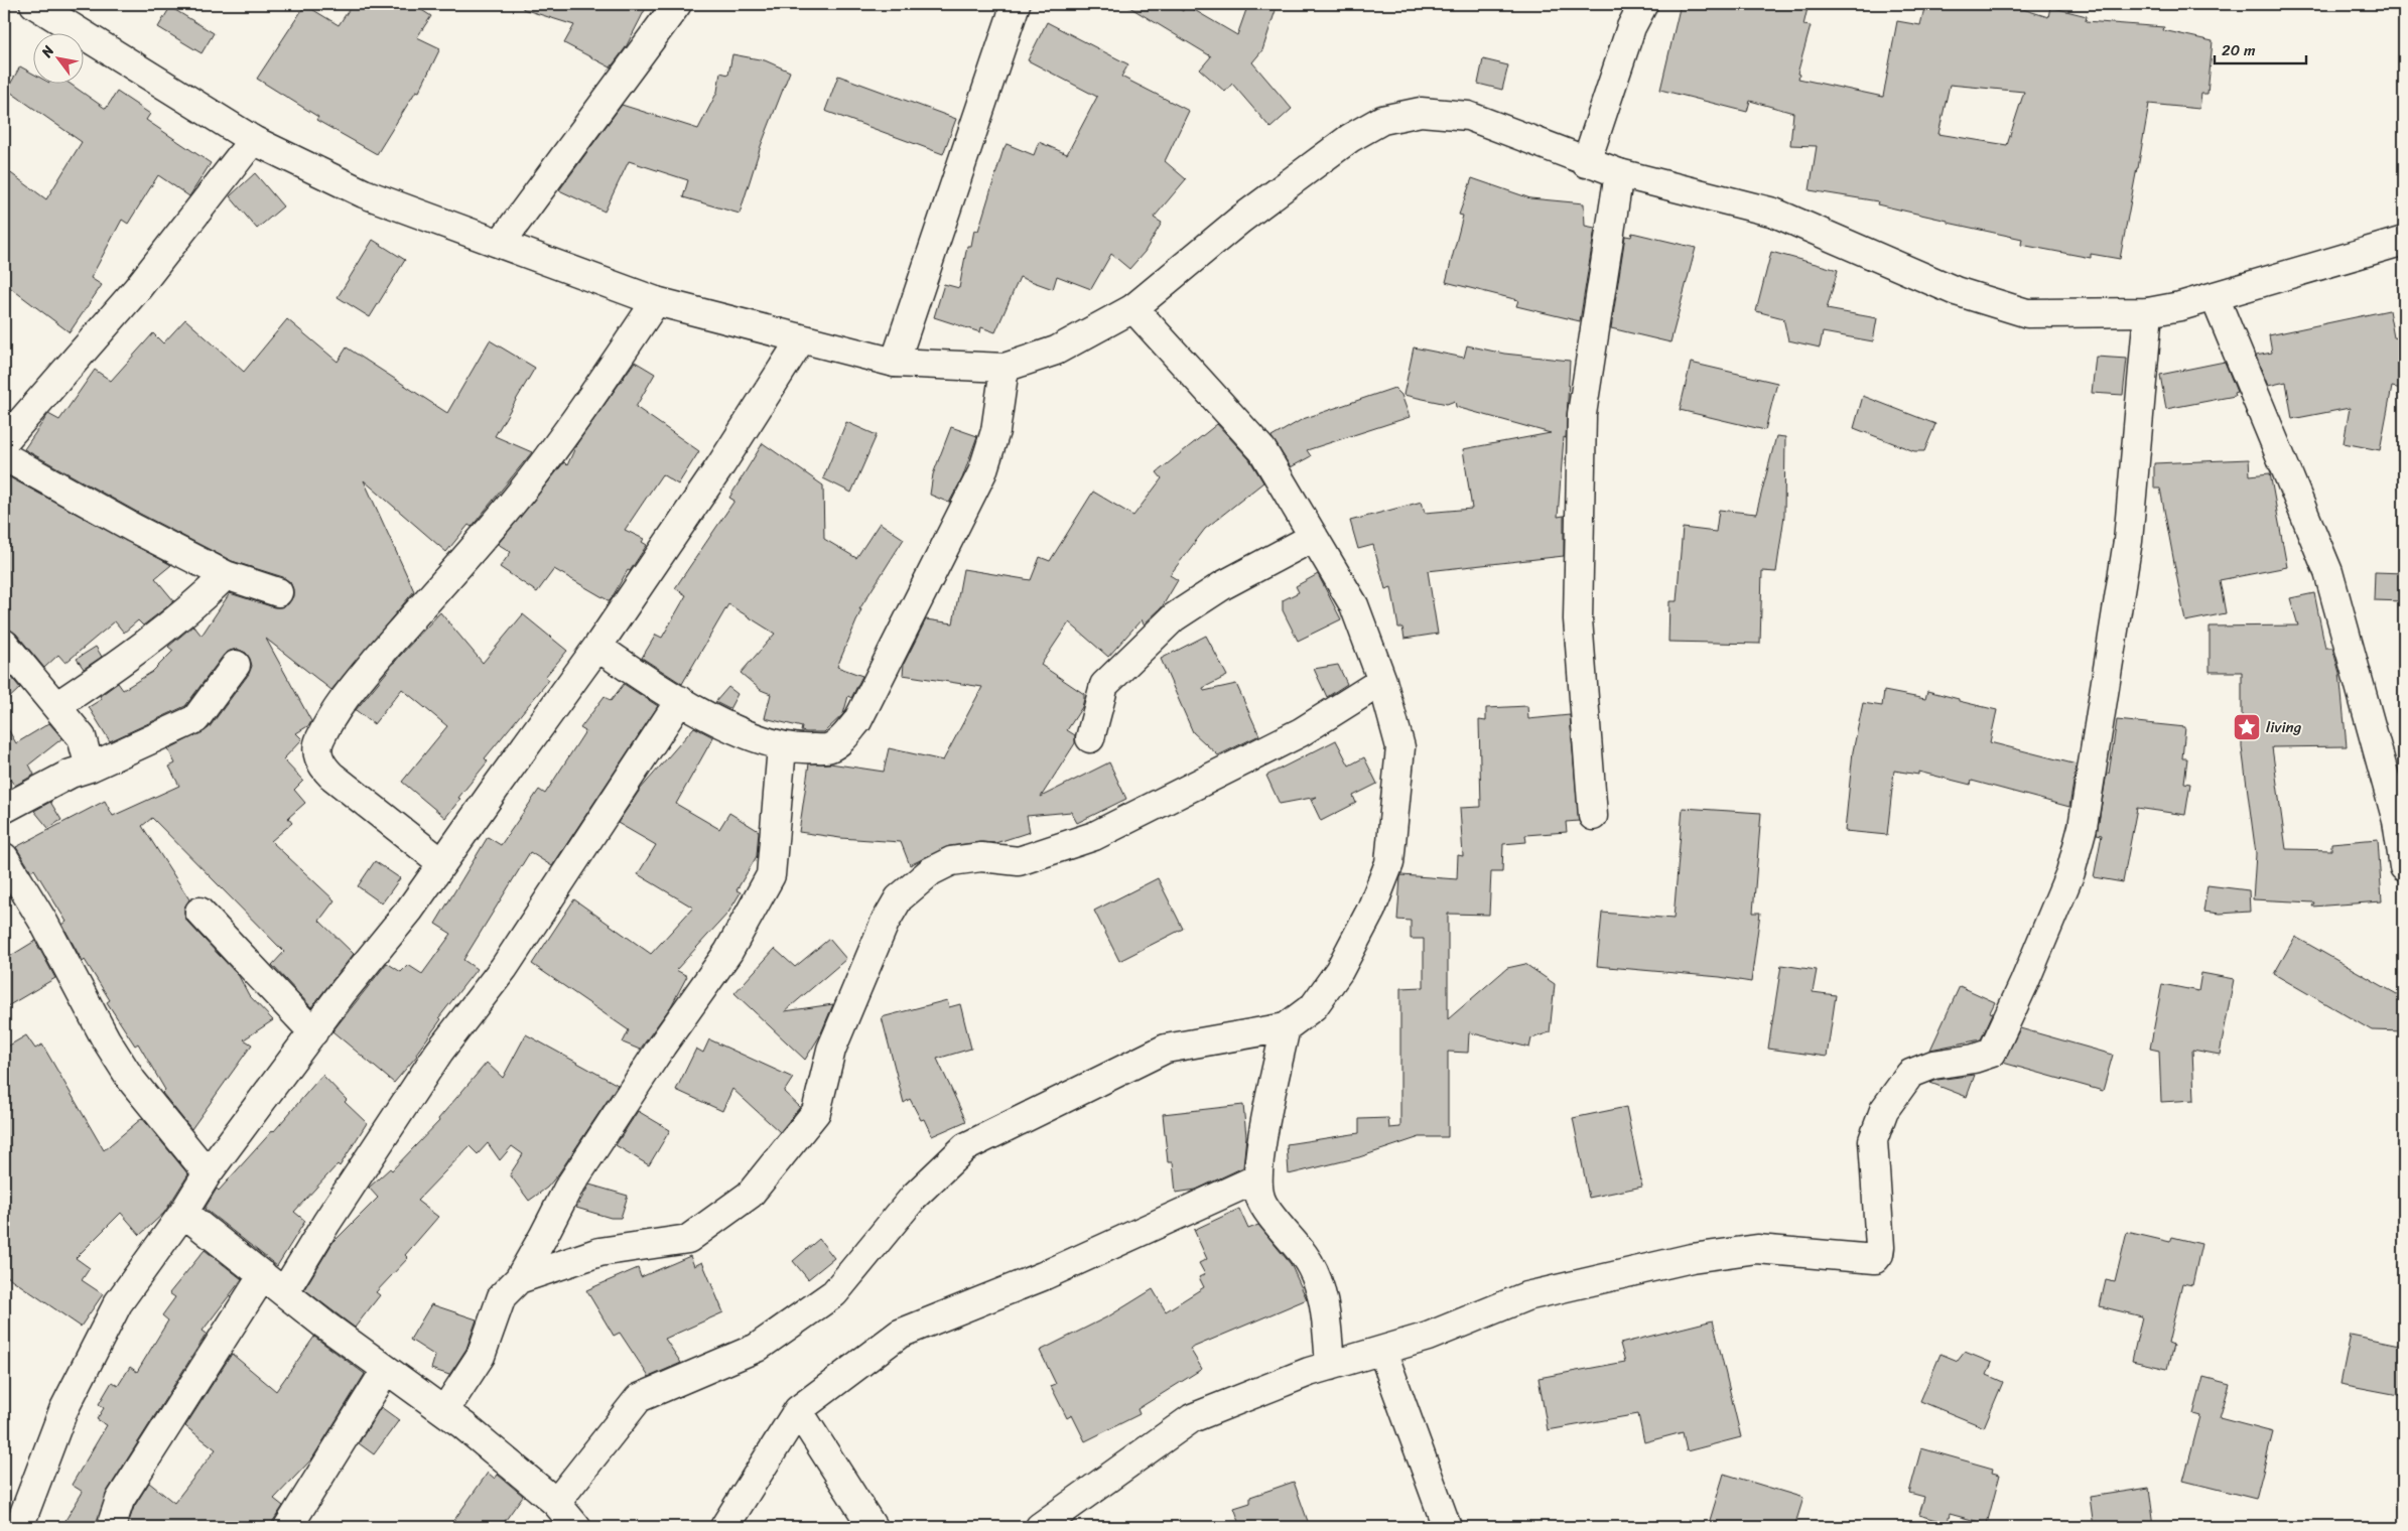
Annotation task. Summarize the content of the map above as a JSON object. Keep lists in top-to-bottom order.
{
  "places": {
    "place": ["living"]
  },
  "scale_bar": "20 m",
  "north": "top left"
}
